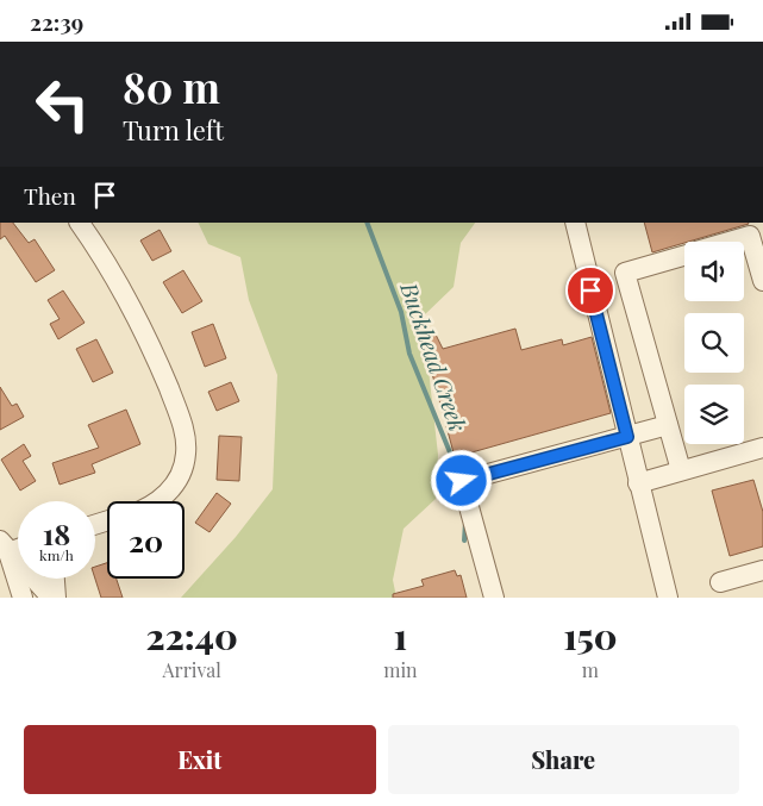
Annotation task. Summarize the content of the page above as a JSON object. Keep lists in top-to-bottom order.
{
  "water": ["Buckhead Creek"],
  "page": {
    "status": "22:39",
    "turn": ["80 m", "Turn left"],
    "then": "Then",
    "speed": "18 km/h",
    "limit": "20",
    "eta": [
      "22:40",
      "Arrival",
      "1",
      "min",
      "150",
      "m"
    ],
    "buttons": ["Exit", "Share"]
  }
}
